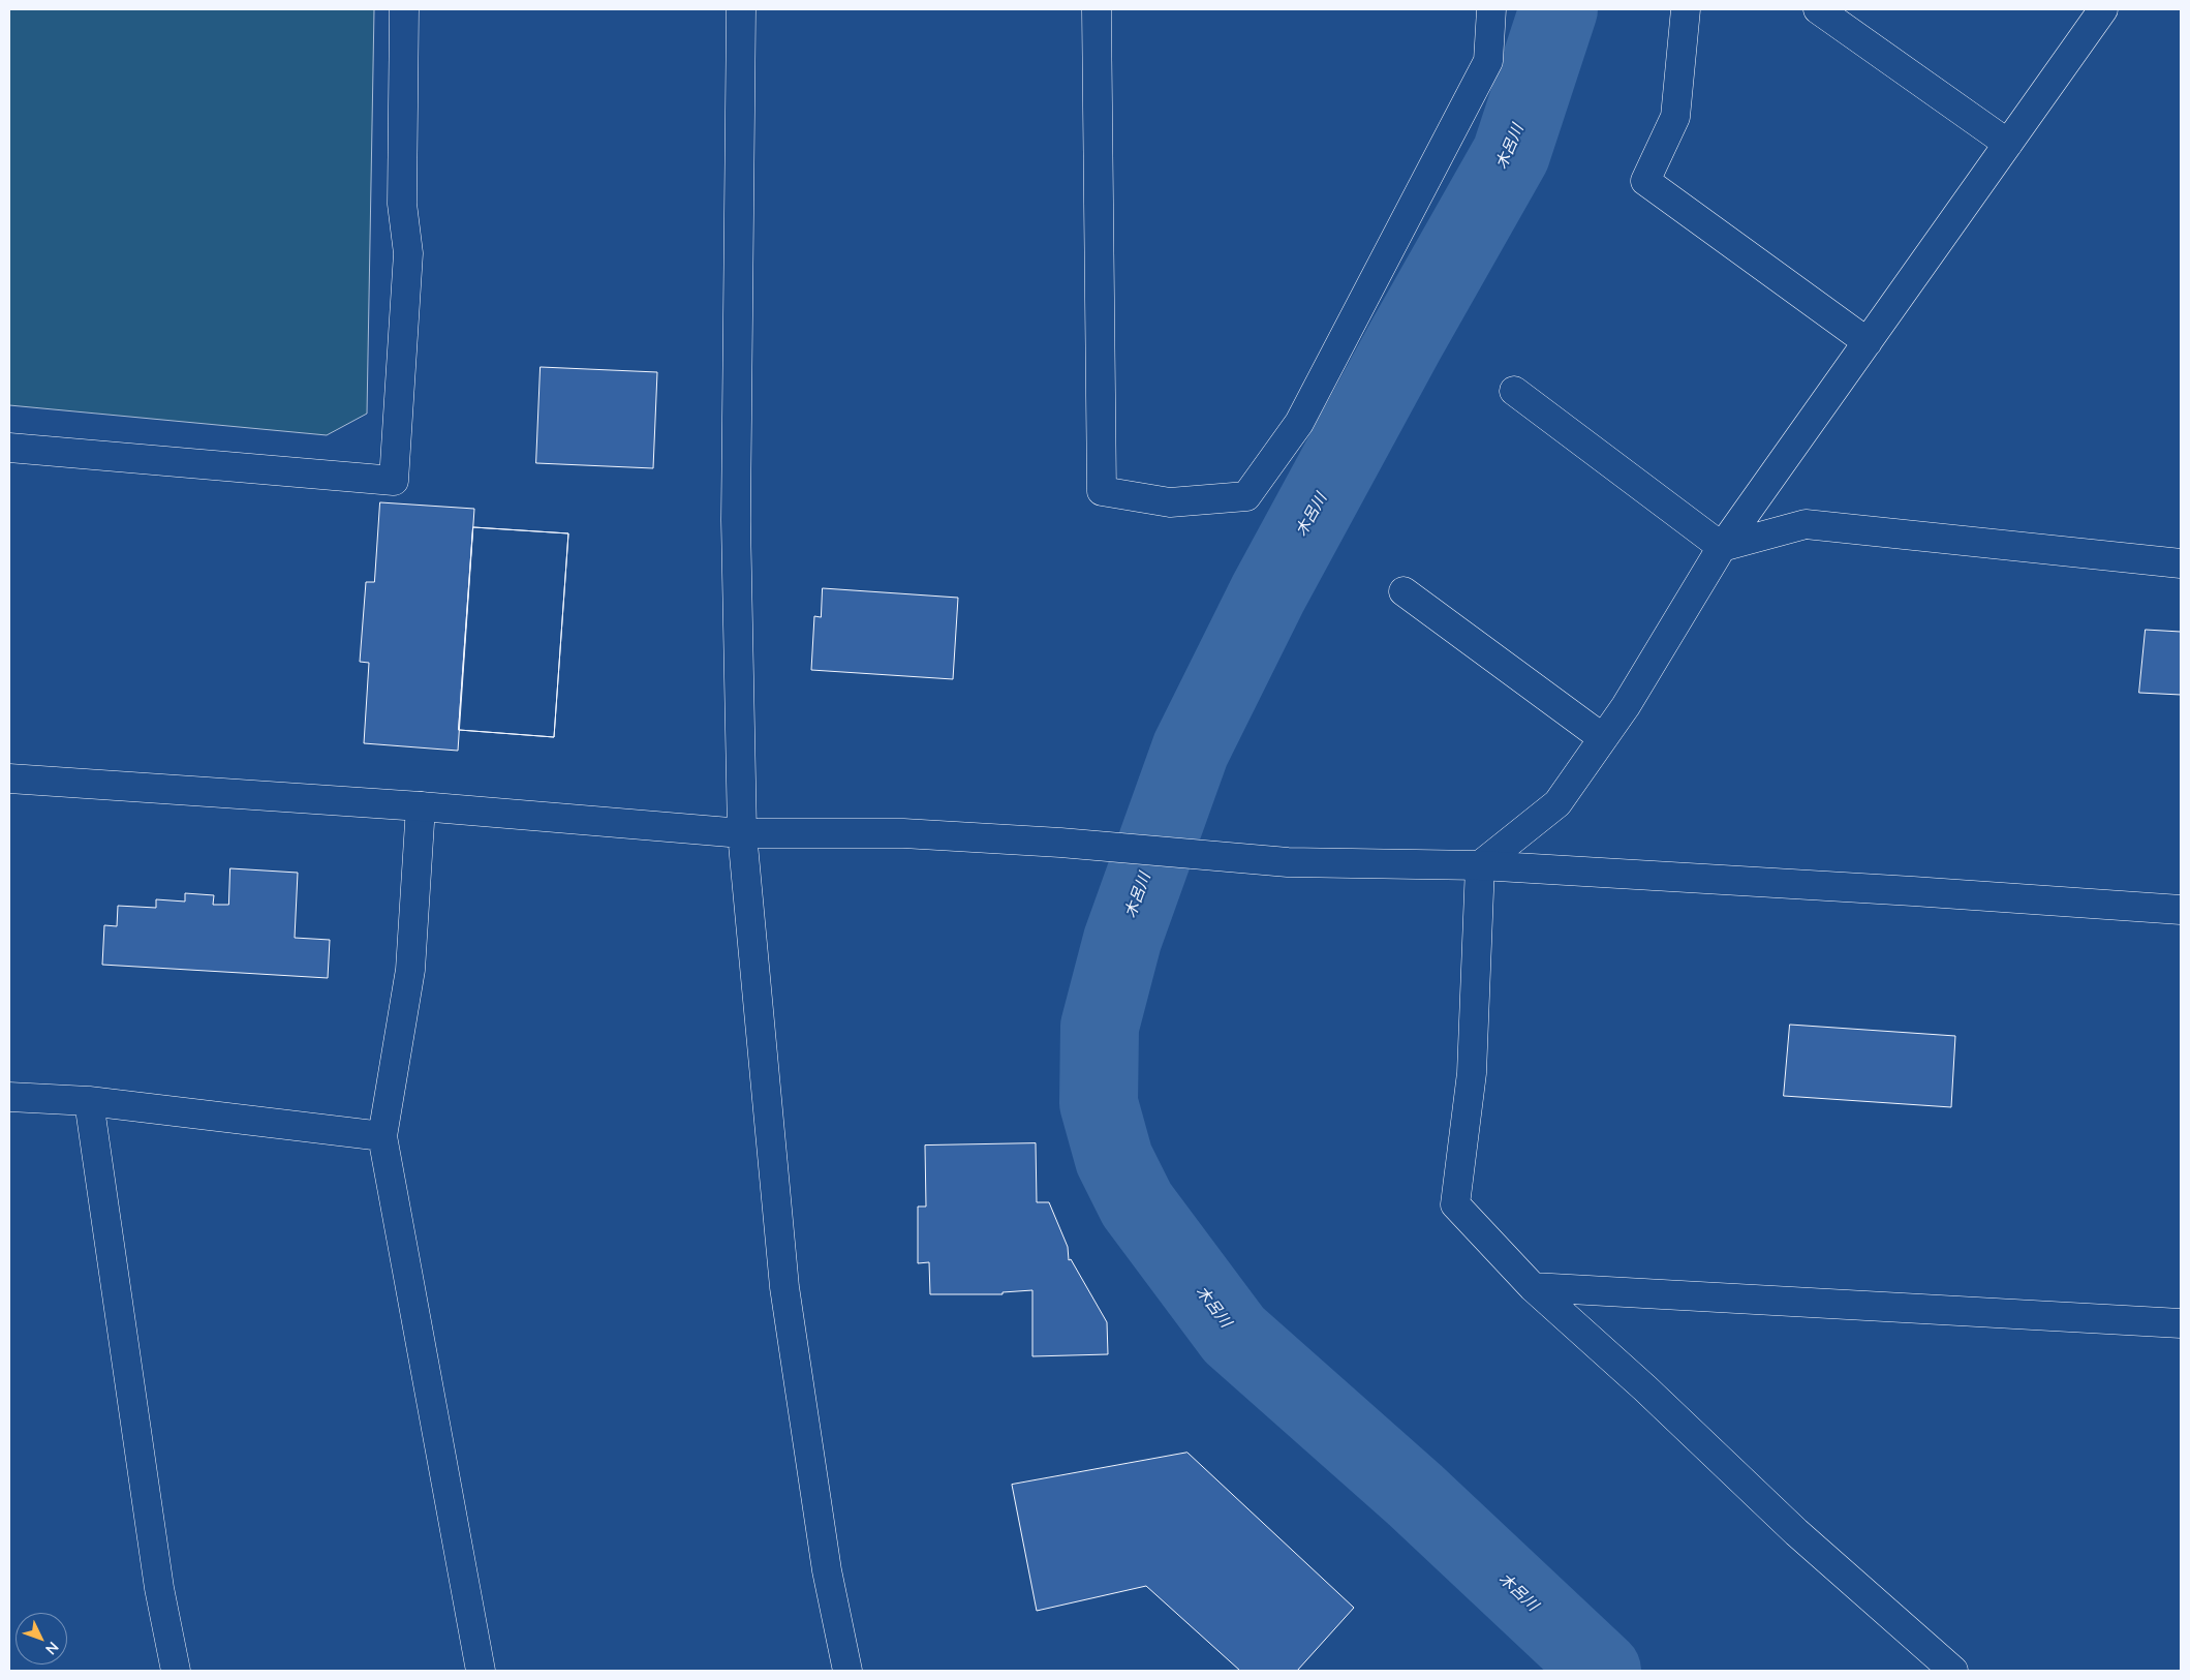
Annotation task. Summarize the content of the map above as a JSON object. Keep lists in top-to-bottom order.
{
  "water": ["木呂川"],
  "north": "bottom right"
}
